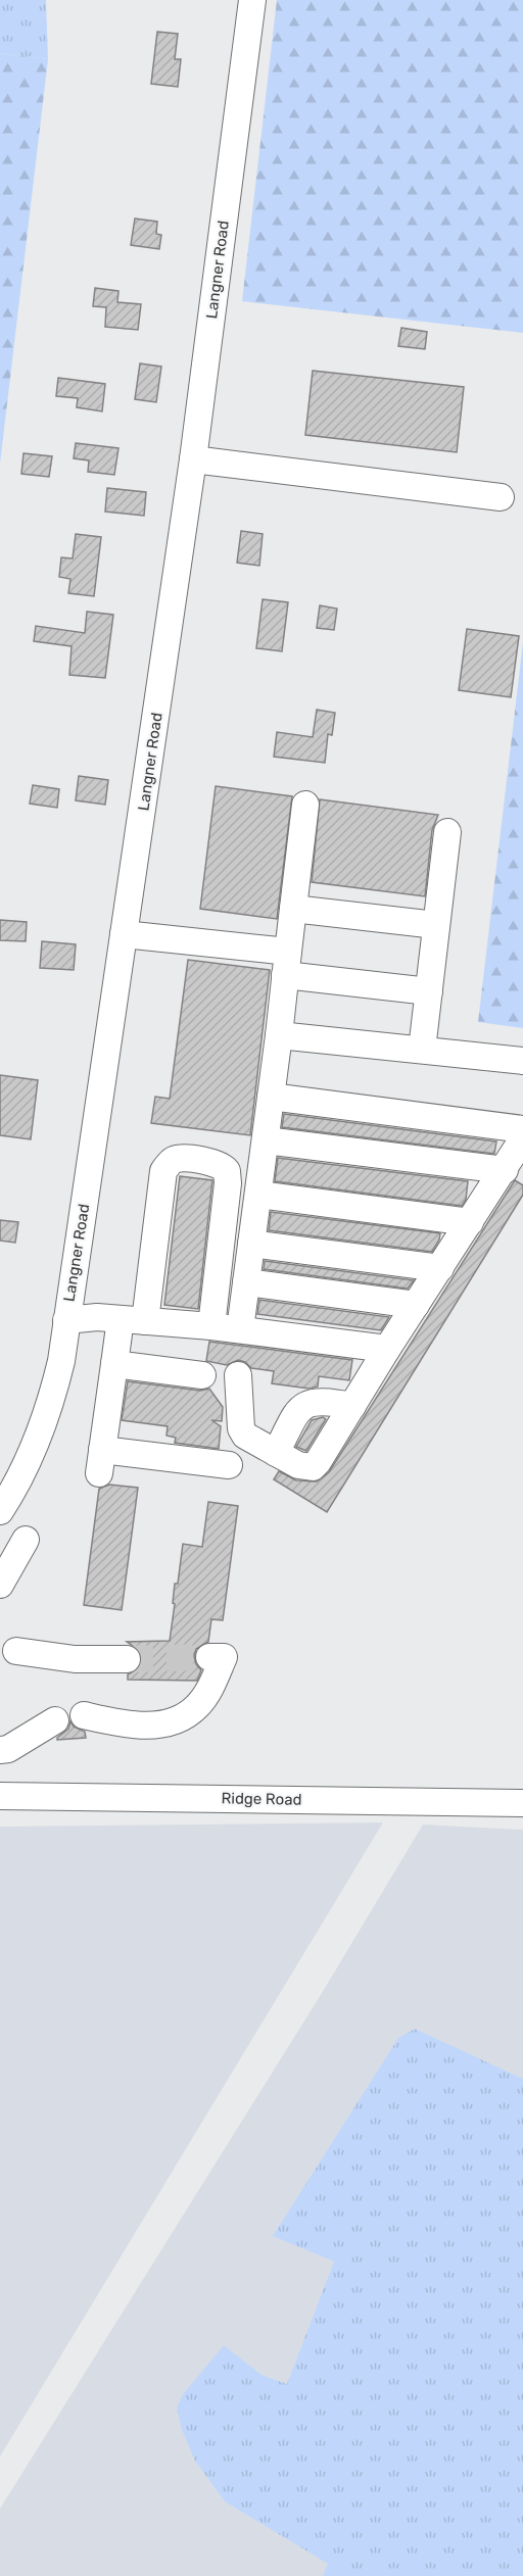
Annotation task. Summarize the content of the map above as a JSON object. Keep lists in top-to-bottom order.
{
  "streets": {
    "street": ["Langner Road", "Ridge Road"]
  }
}
